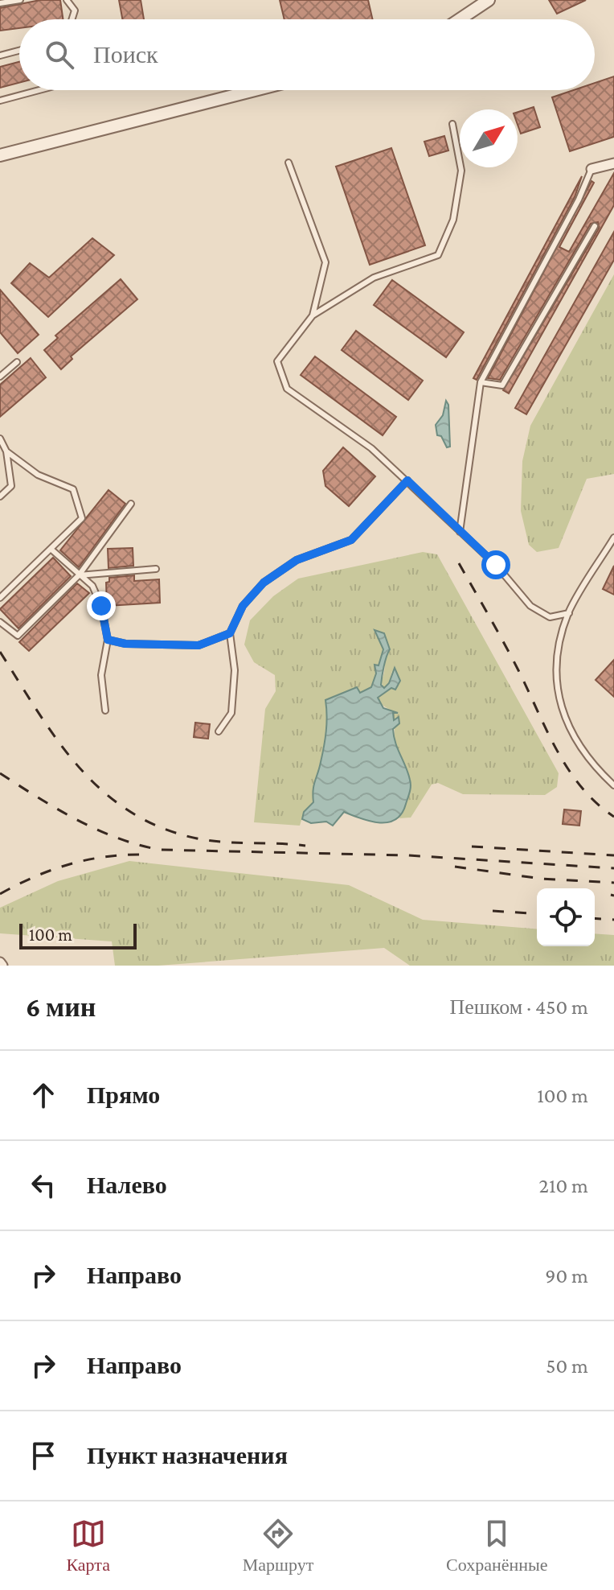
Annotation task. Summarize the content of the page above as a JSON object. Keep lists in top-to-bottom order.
{
  "scale_bar": "100 m",
  "north": "top right",
  "page": {
    "search": "Поиск",
    "scale": "100 m",
    "heading": ["6 мин", "Пешком · 450 m"],
    "list": [
      ["Прямо", "100 m"],
      ["Налево", "210 m"],
      ["Направо", "90 m"],
      ["Направо", "50 m"],
      "Пункт назначения"
    ],
    "nav": ["Карта", "Маршрут", "Сохранённые"]
  }
}
